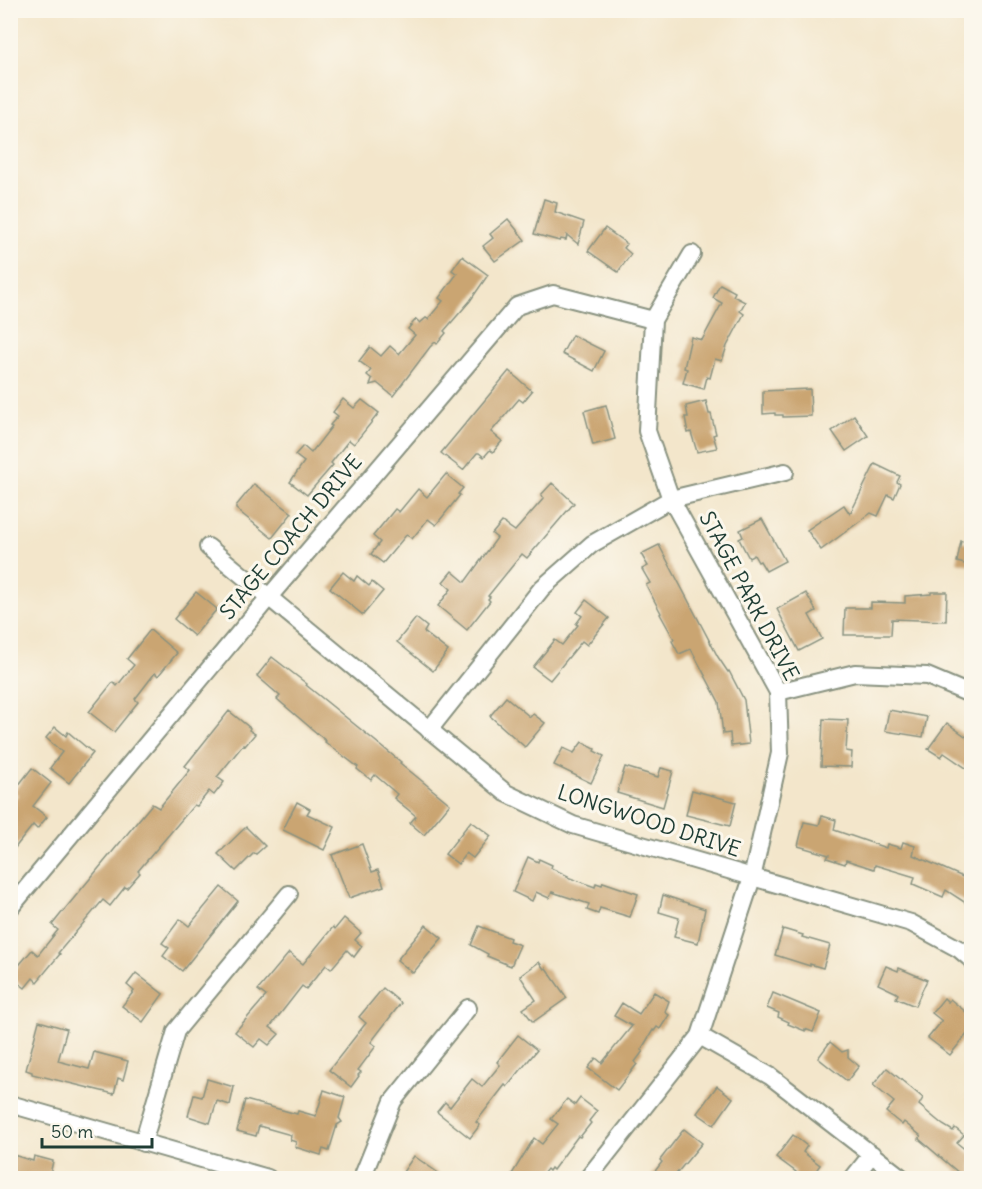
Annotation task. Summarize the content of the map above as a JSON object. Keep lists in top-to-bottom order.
{
  "streets": {
    "street": ["STAGE COACH DRIVE", "STAGE PARK DRIVE", "LONGWOOD DRIVE"]
  },
  "crossings": [
    ["STAGE COACH DRIVE", "STAGE PARK DRIVE"],
    ["STAGE COACH DRIVE", "LONGWOOD DRIVE"],
    ["STAGE PARK DRIVE", "LONGWOOD DRIVE"]
  ],
  "scale_bar": "50 m"
}
